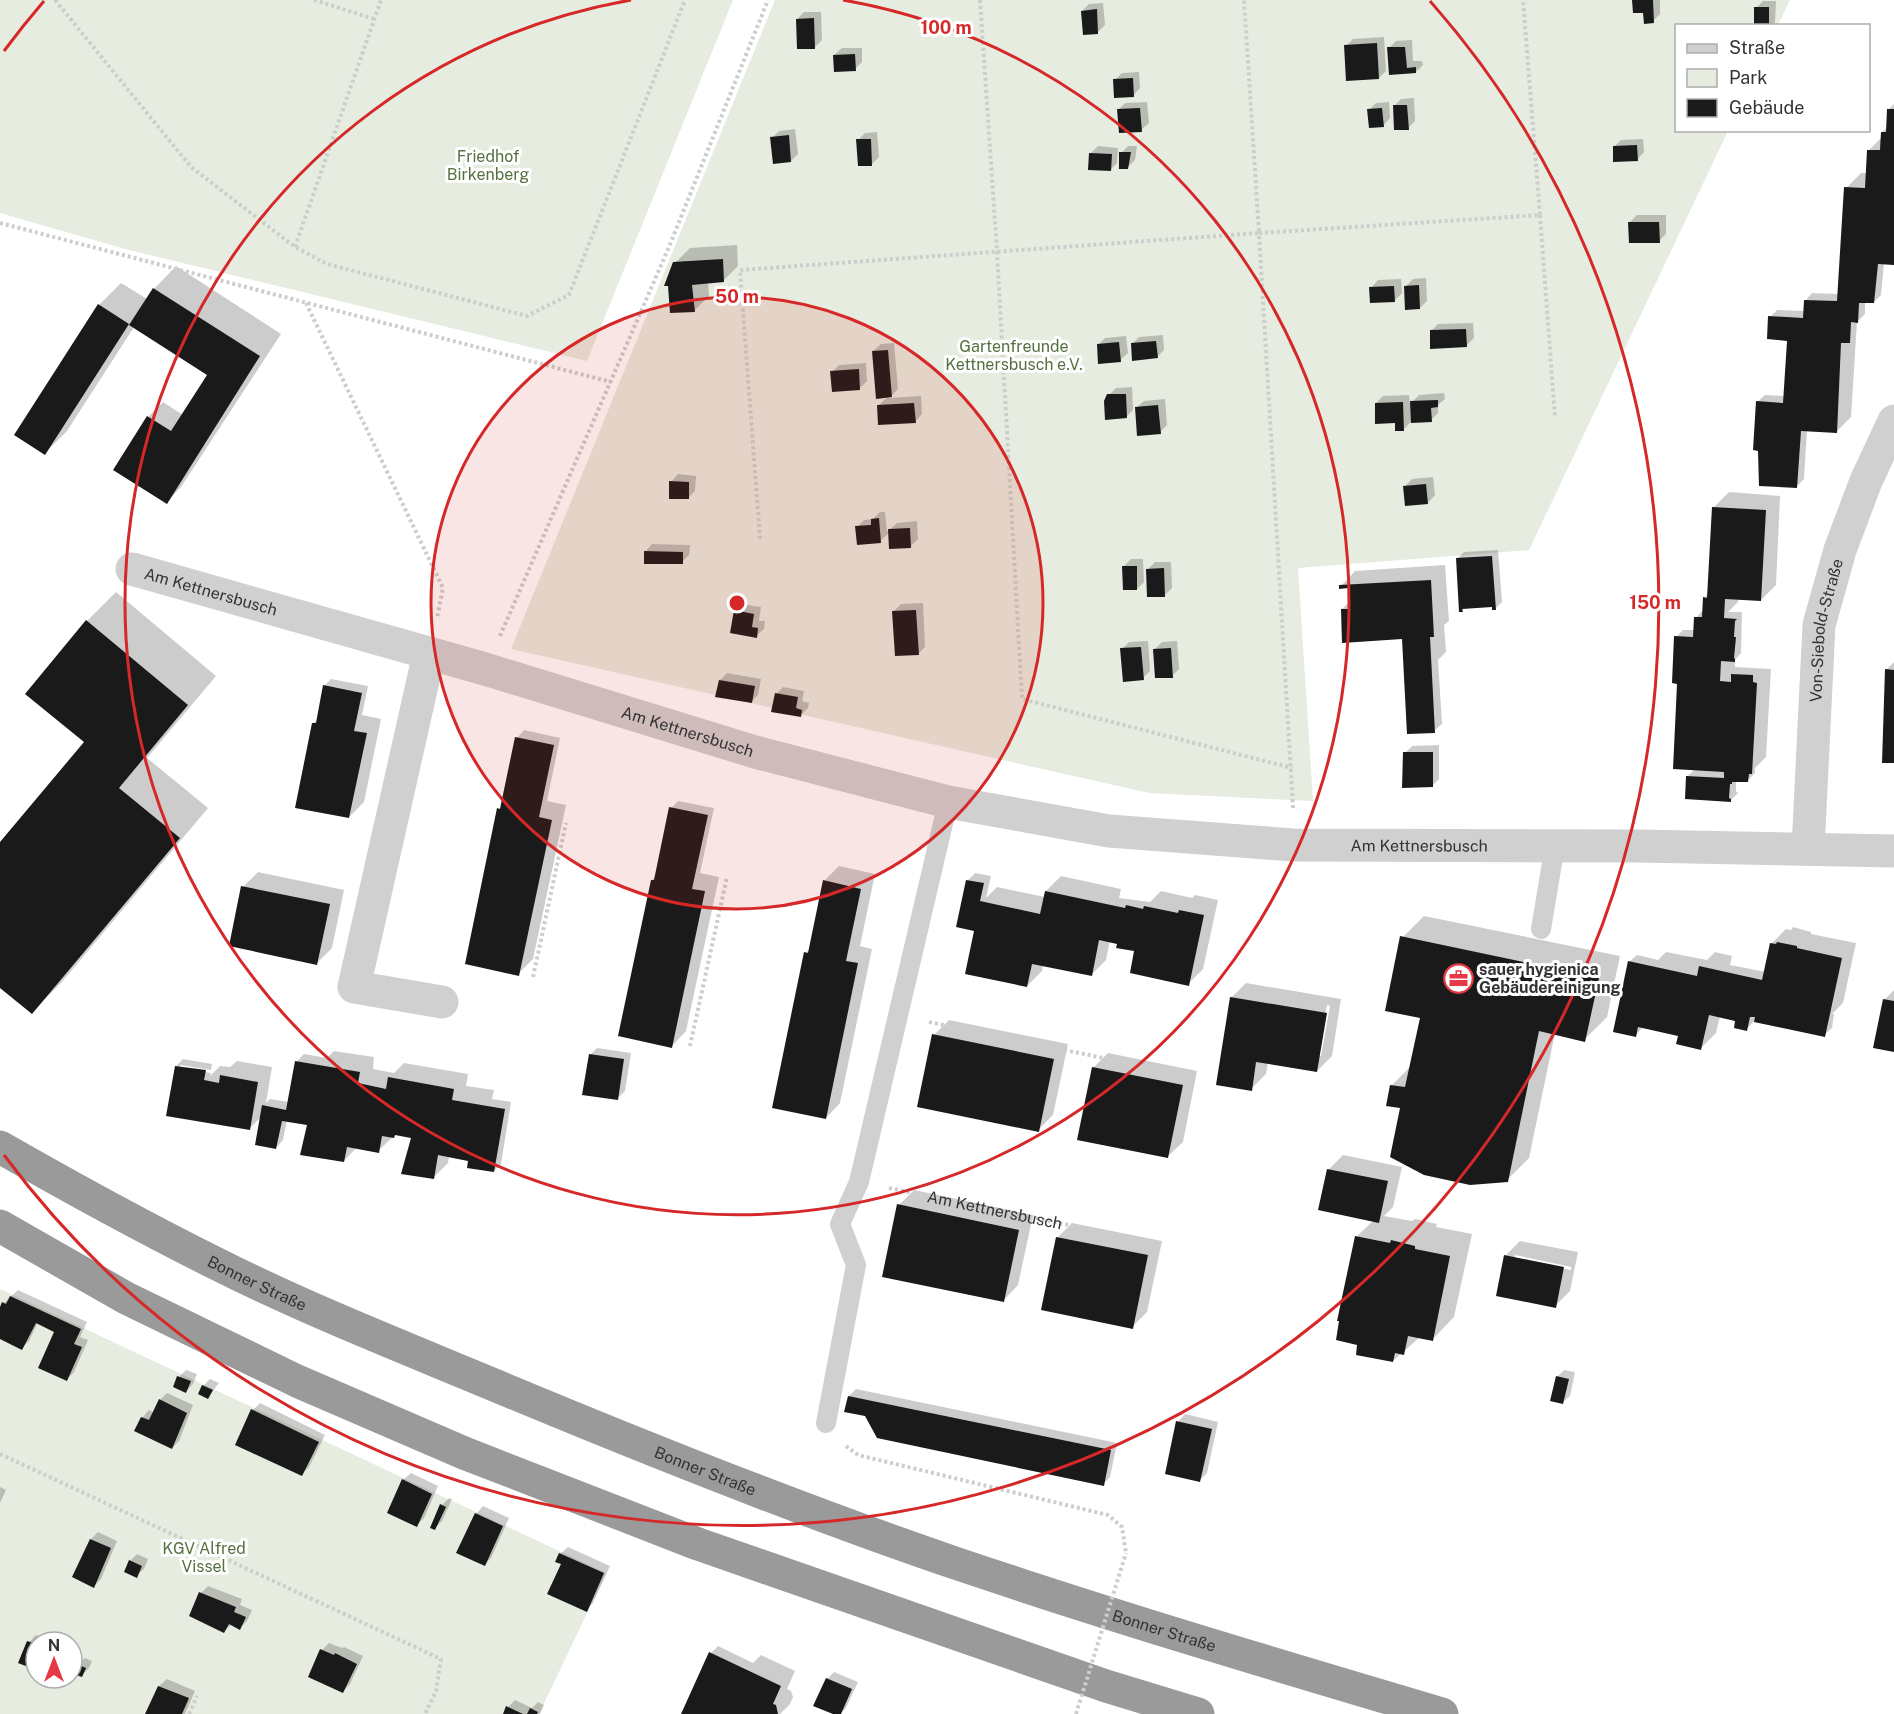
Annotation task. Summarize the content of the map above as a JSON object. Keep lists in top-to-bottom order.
{
  "streets": {
    "highway": ["Bonner Straße"],
    "street": ["Am Kettnersbusch", "Von-Siebold-Straße"]
  },
  "crossings": [
    ["Am Kettnersbusch", "Von-Siebold-Straße"]
  ],
  "parks": ["Friedhof Birkenberg", "Gartenfreunde Kettnersbusch e.V.", "KGV Alfred Vissel"],
  "places": {
    "office": ["sauer hygienica Gebäudereinigung"]
  },
  "legend": ["Straße", "Park", "Gebäude"],
  "north": "top",
  "rings": ["100 m", "50 m", "150 m"]
}
